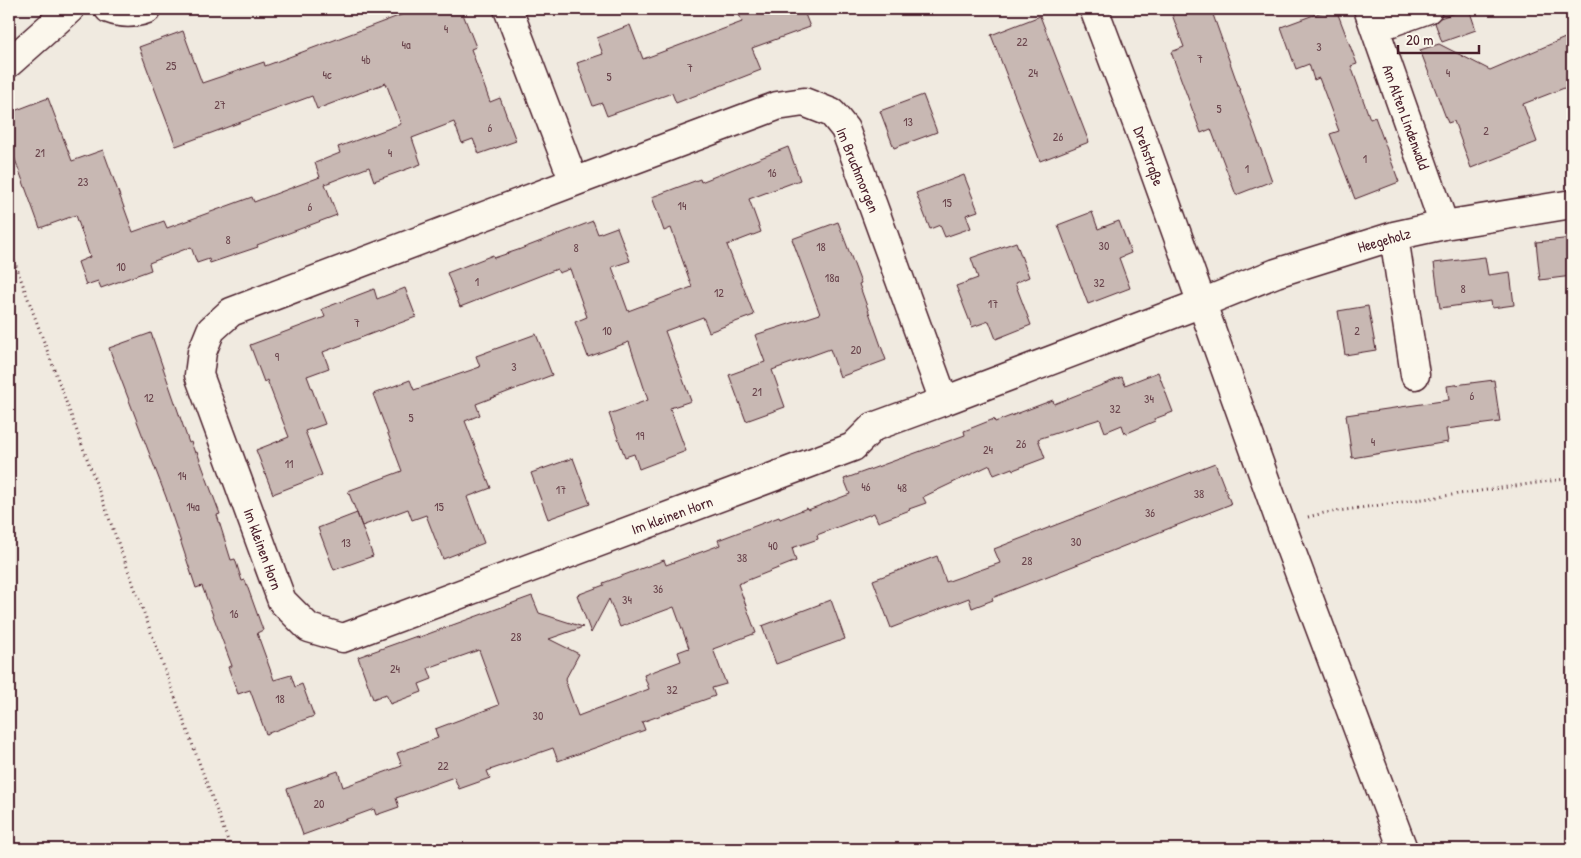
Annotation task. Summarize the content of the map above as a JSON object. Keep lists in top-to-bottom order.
{
  "streets": {
    "street": [
      "Am Alten Lindenwald",
      "Drehstraße",
      "Im Bruchmorgen",
      "Heegeholz",
      "Im kleinen Horn"
    ]
  },
  "crossings": [
    ["Am Alten Lindenwald", "Heegeholz"],
    ["Drehstraße", "Heegeholz"],
    ["Im Bruchmorgen", "Im kleinen Horn"]
  ],
  "house_numbers": [
    "4",
    "22",
    "4a",
    "3",
    "7",
    "4b",
    "25",
    "7",
    "24",
    "4",
    "4c",
    "5",
    "27",
    "5",
    "13",
    "6",
    "2",
    "26",
    "21",
    "4",
    "1",
    "1",
    "16",
    "23",
    "15",
    "14",
    "6",
    "8",
    "30",
    "18",
    "8",
    "10",
    "18a",
    "1",
    "32",
    "8",
    "12",
    "17",
    "7",
    "10",
    "2",
    "20",
    "9",
    "3",
    "21",
    "6",
    "12",
    "34",
    "32",
    "5",
    "19",
    "4",
    "26",
    "24",
    "11",
    "14",
    "46",
    "48",
    "17",
    "38",
    "14a",
    "15",
    "36",
    "30",
    "13",
    "40",
    "38",
    "28",
    "36",
    "34",
    "16",
    "28",
    "24",
    "32",
    "18",
    "30",
    "22",
    "20"
  ],
  "scale_bar": "20 m"
}
